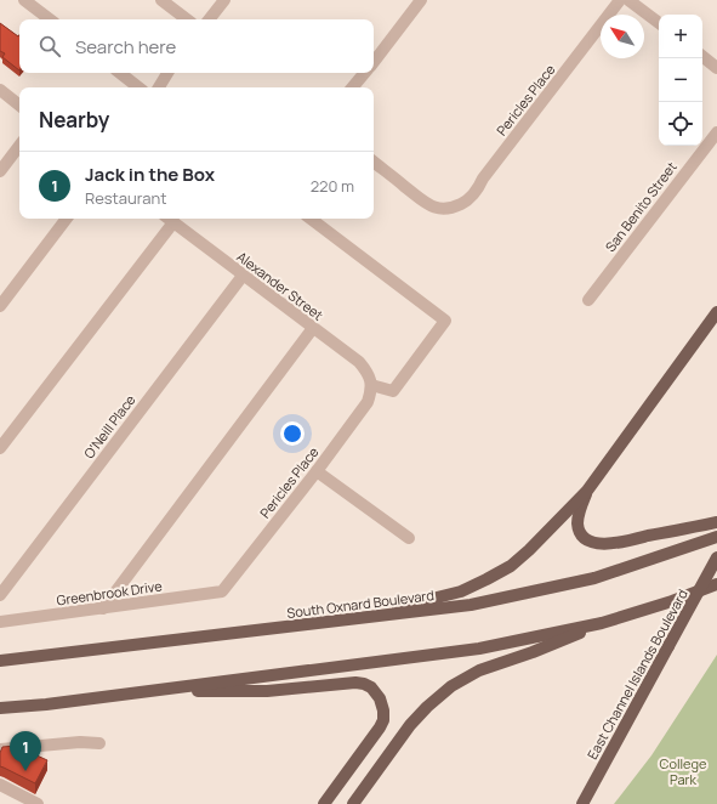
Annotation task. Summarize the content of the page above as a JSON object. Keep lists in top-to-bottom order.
{
  "streets": {
    "main road": ["South Oxnard Boulevard", "East Channel Islands Boulevard"],
    "street": [
      "Pericles Place",
      "San Benito Street",
      "Alexander Street",
      "O'Neill Place",
      "Greenbrook Drive"
    ]
  },
  "crossings": [
    ["Pericles Place", "Alexander Street"],
    ["Pericles Place", "Greenbrook Drive"],
    ["Alexander Street", "O'Neill Place"]
  ],
  "parks": ["College Park"],
  "north": "top left",
  "page": {
    "map_buttons": ["+", "−"],
    "search": "Search here",
    "heading": "Nearby",
    "list": [
      {
        "mark": "1",
        "name": "Jack in the Box",
        "note": "Restaurant",
        "value": "220 m"
      }
    ],
    "pins": "1"
  }
}
